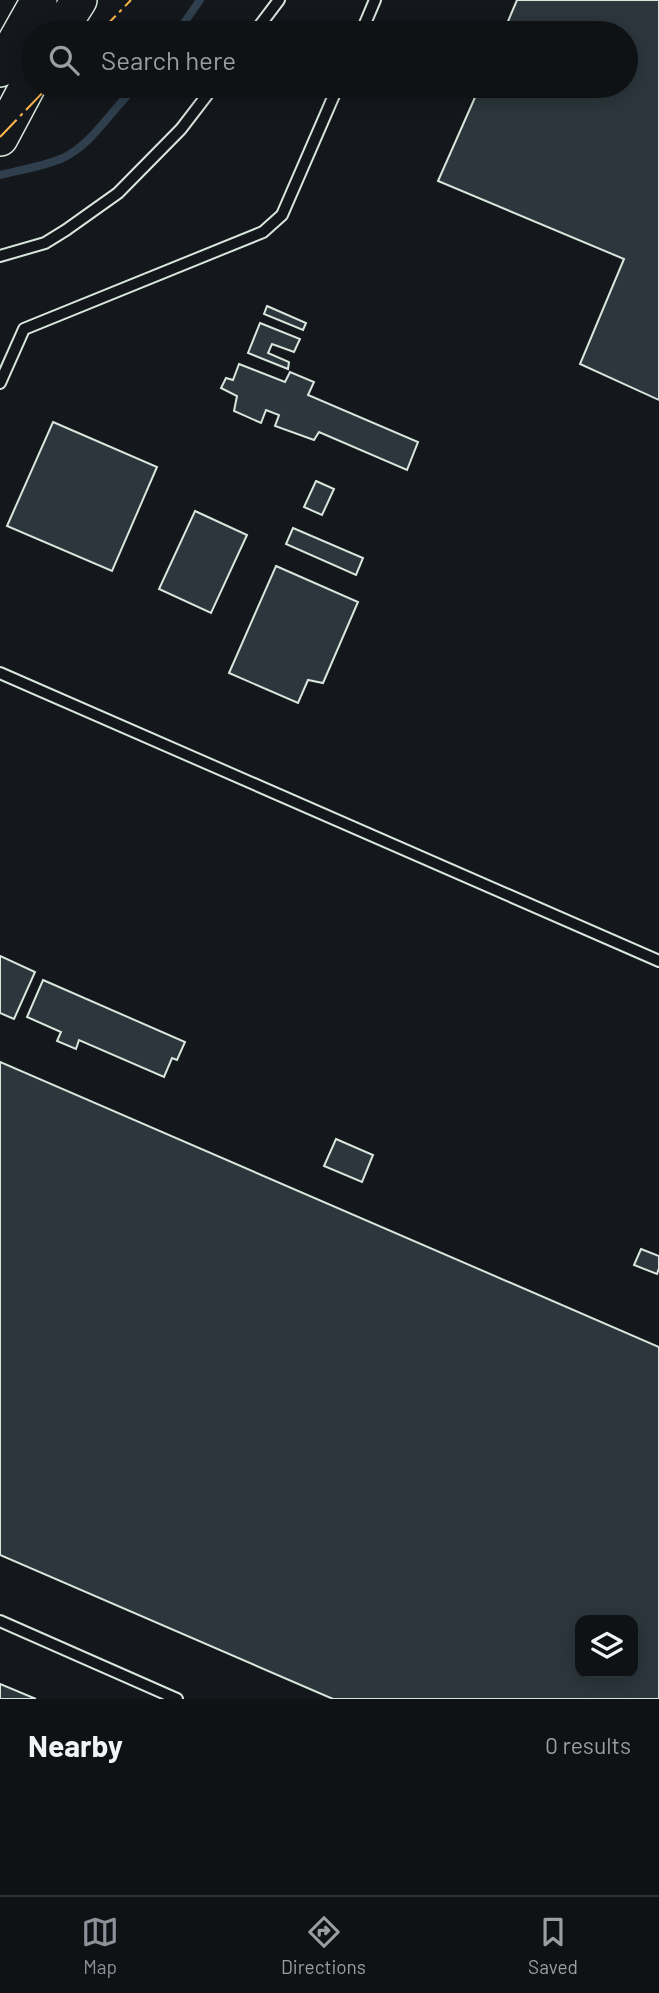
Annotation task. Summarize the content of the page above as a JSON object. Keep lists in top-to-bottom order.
{
  "page": {
    "search": "Search here",
    "heading": ["Nearby", "0 results"],
    "nav": ["Map", "Directions", "Saved"]
  }
}
